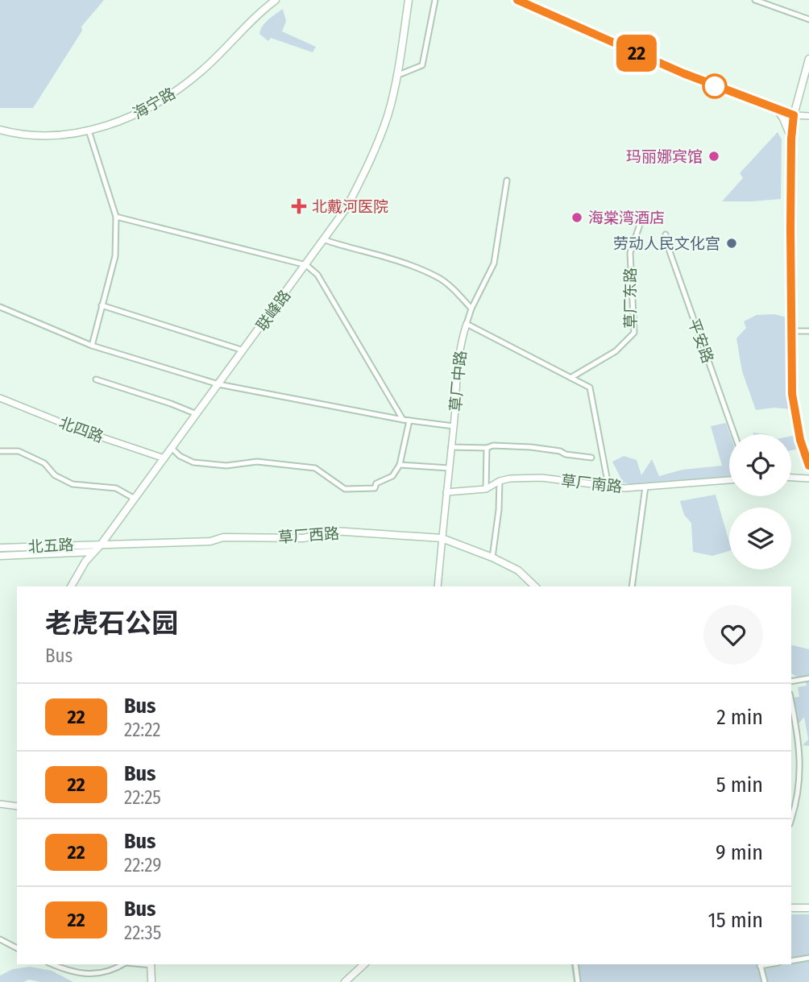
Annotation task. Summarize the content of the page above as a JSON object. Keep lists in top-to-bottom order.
{
  "streets": {
    "main road": [
      "海宁路",
      "联峰路",
      "草厂西路",
      "北五路"
    ],
    "street": [
      "草厂东路",
      "平安路",
      "草厂中路",
      "北四路",
      "草厂南路"
    ]
  },
  "crossings": [
    ["联峰路", "北四路"],
    ["联峰路", "草厂西路"],
    ["联峰路", "北五路"],
    ["草厂中路", "草厂南路"],
    ["草厂中路", "草厂西路"],
    ["草厂西路", "北五路"]
  ],
  "places": {
    "other": ["玛丽娜宾馆", "海棠湾酒店", "劳动人民文化宫"],
    "health": ["北戴河医院"]
  },
  "lines": ["bus line 22"],
  "page": {
    "on_map": "22",
    "heading": ["老虎石公园", "Bus"],
    "list": [
      {
        "mark": "22",
        "name": "Bus",
        "note": "22:22",
        "value": "2 min"
      },
      {
        "mark": "22",
        "name": "Bus",
        "note": "22:25",
        "value": "5 min"
      },
      {
        "mark": "22",
        "name": "Bus",
        "note": "22:29",
        "value": "9 min"
      },
      {
        "mark": "22",
        "name": "Bus",
        "note": "22:35",
        "value": "15 min"
      }
    ]
  }
}
